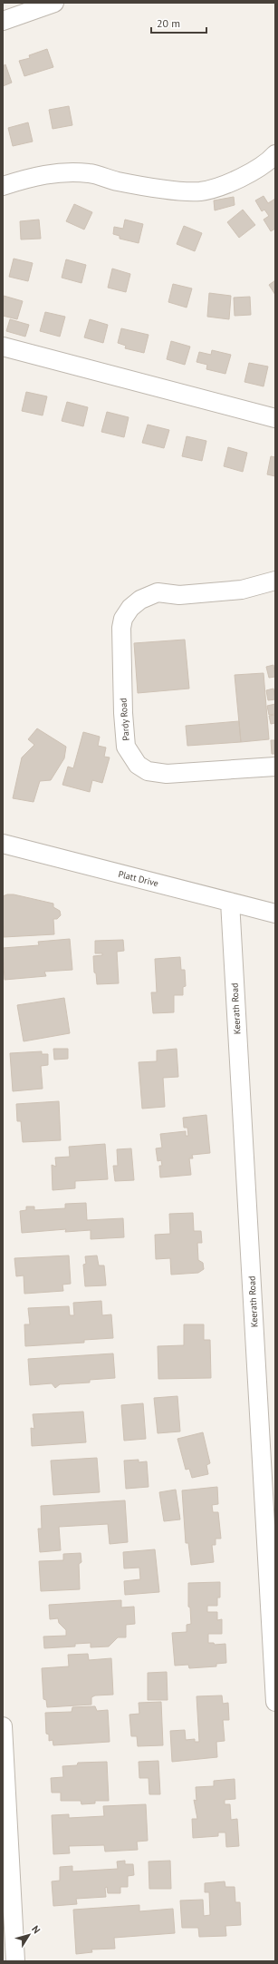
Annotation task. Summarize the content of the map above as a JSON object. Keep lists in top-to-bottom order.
{
  "streets": {
    "street": ["Pardy Road", "Platt Drive", "Keerath Road"]
  },
  "crossings": [
    ["Platt Drive", "Keerath Road"]
  ],
  "scale_bar": "20 m",
  "north": "top right"
}
